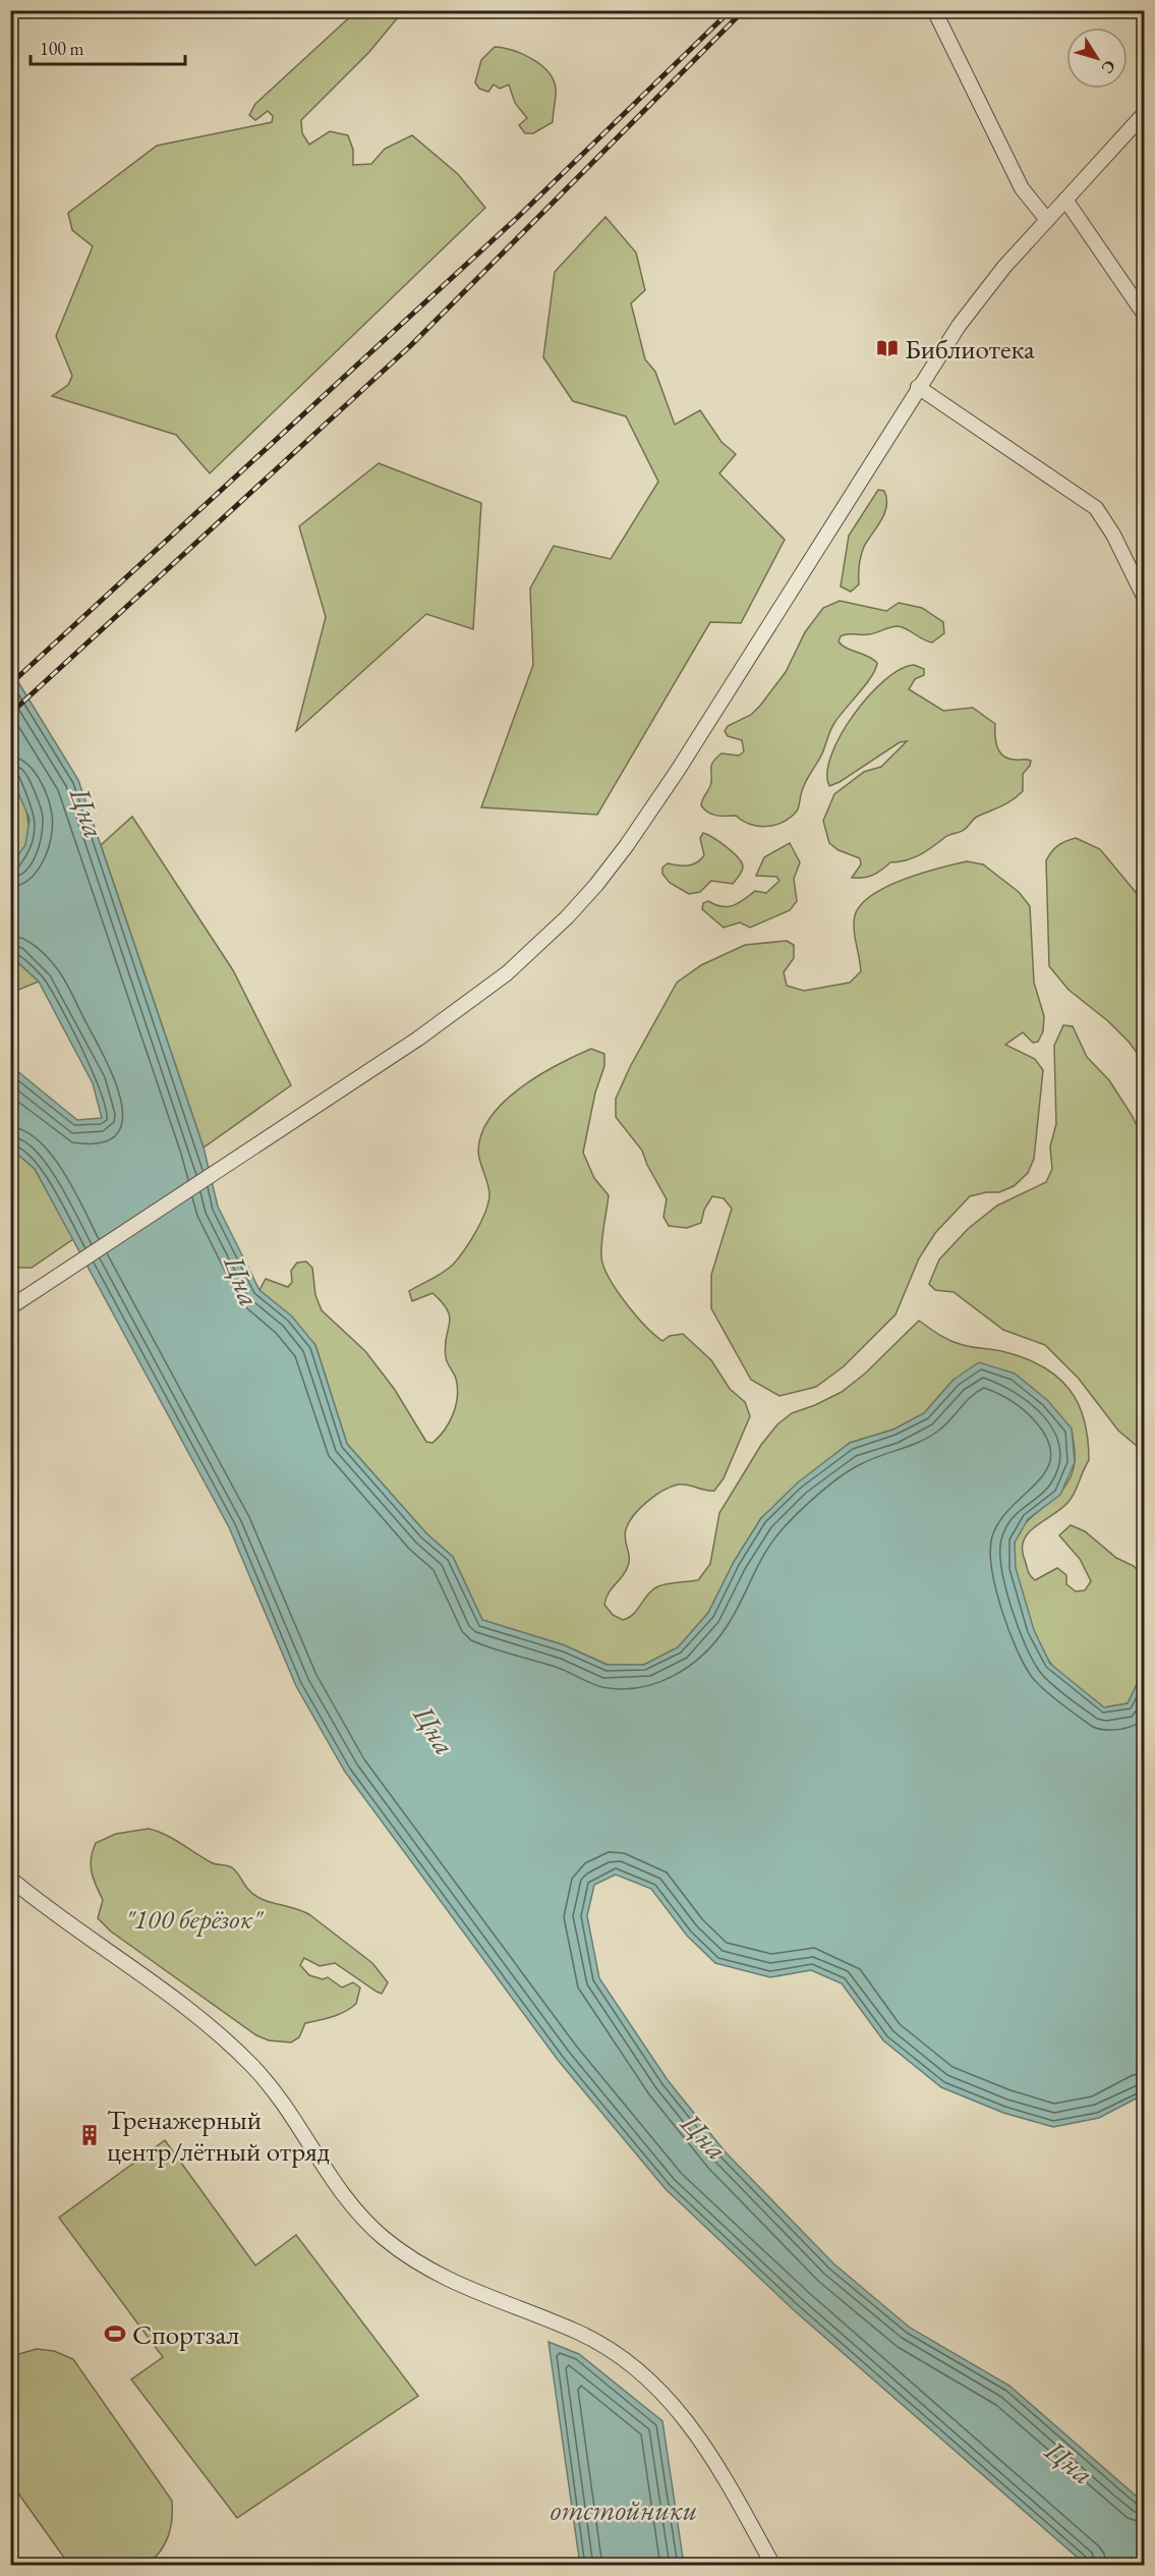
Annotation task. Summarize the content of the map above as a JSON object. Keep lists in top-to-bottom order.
{
  "water": ["Цна", "отстойники"],
  "parks": ["\"100 берёзок\""],
  "places": {
    "library": ["Библиотека"],
    "building": ["Тренажерный центр/лётный отряд"],
    "sports": ["Спортзал"]
  },
  "scale_bar": "100 m",
  "north": "bottom right"
}
